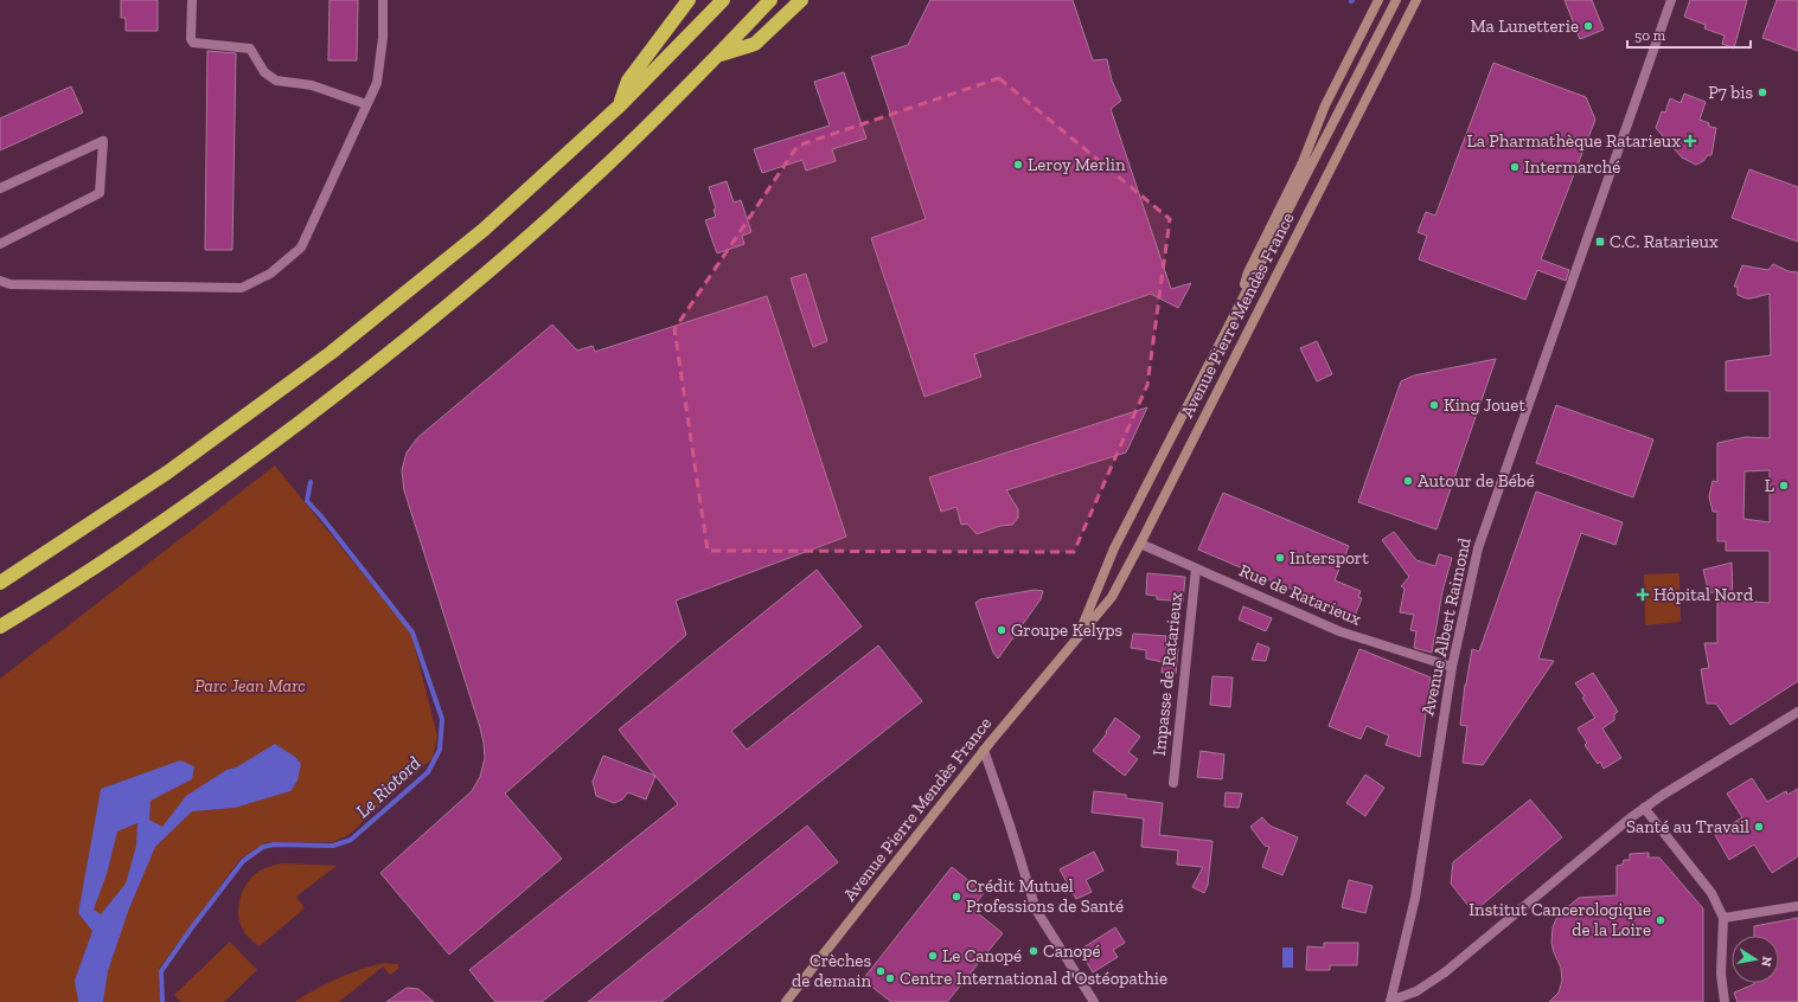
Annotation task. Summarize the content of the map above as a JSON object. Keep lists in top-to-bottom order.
{
  "streets": {
    "main road": ["Avenue Pierre Mendès France"],
    "street": ["Rue de Ratarieux", "Avenue Albert Raimond", "Impasse de Ratarieux"]
  },
  "crossings": [
    ["Avenue Pierre Mendès France", "Rue de Ratarieux"],
    ["Rue de Ratarieux", "Avenue Albert Raimond"],
    ["Rue de Ratarieux", "Impasse de Ratarieux"]
  ],
  "water": ["Le Riotord"],
  "parks": ["Parc Jean Marc"],
  "places": {
    "other": [
      "Ma Lunetterie",
      "P7 bis",
      "Leroy Merlin",
      "Intermarché",
      "King Jouet",
      "Autour de Bébé",
      "L",
      "Intersport",
      "Groupe Kelyps",
      "Santé au Travail",
      "Crédit Mutuel Professions de Santé",
      "Institut Cancerologique de la Loire",
      "Canopé",
      "Le Canopé",
      "Crèches de demain",
      "Centre International d'Ostéopathie"
    ],
    "health": ["La Pharmathèque Ratarieux", "Hôpital Nord"],
    "transit": ["C.C. Ratarieux"]
  },
  "scale_bar": "50 m",
  "north": "right"
}
